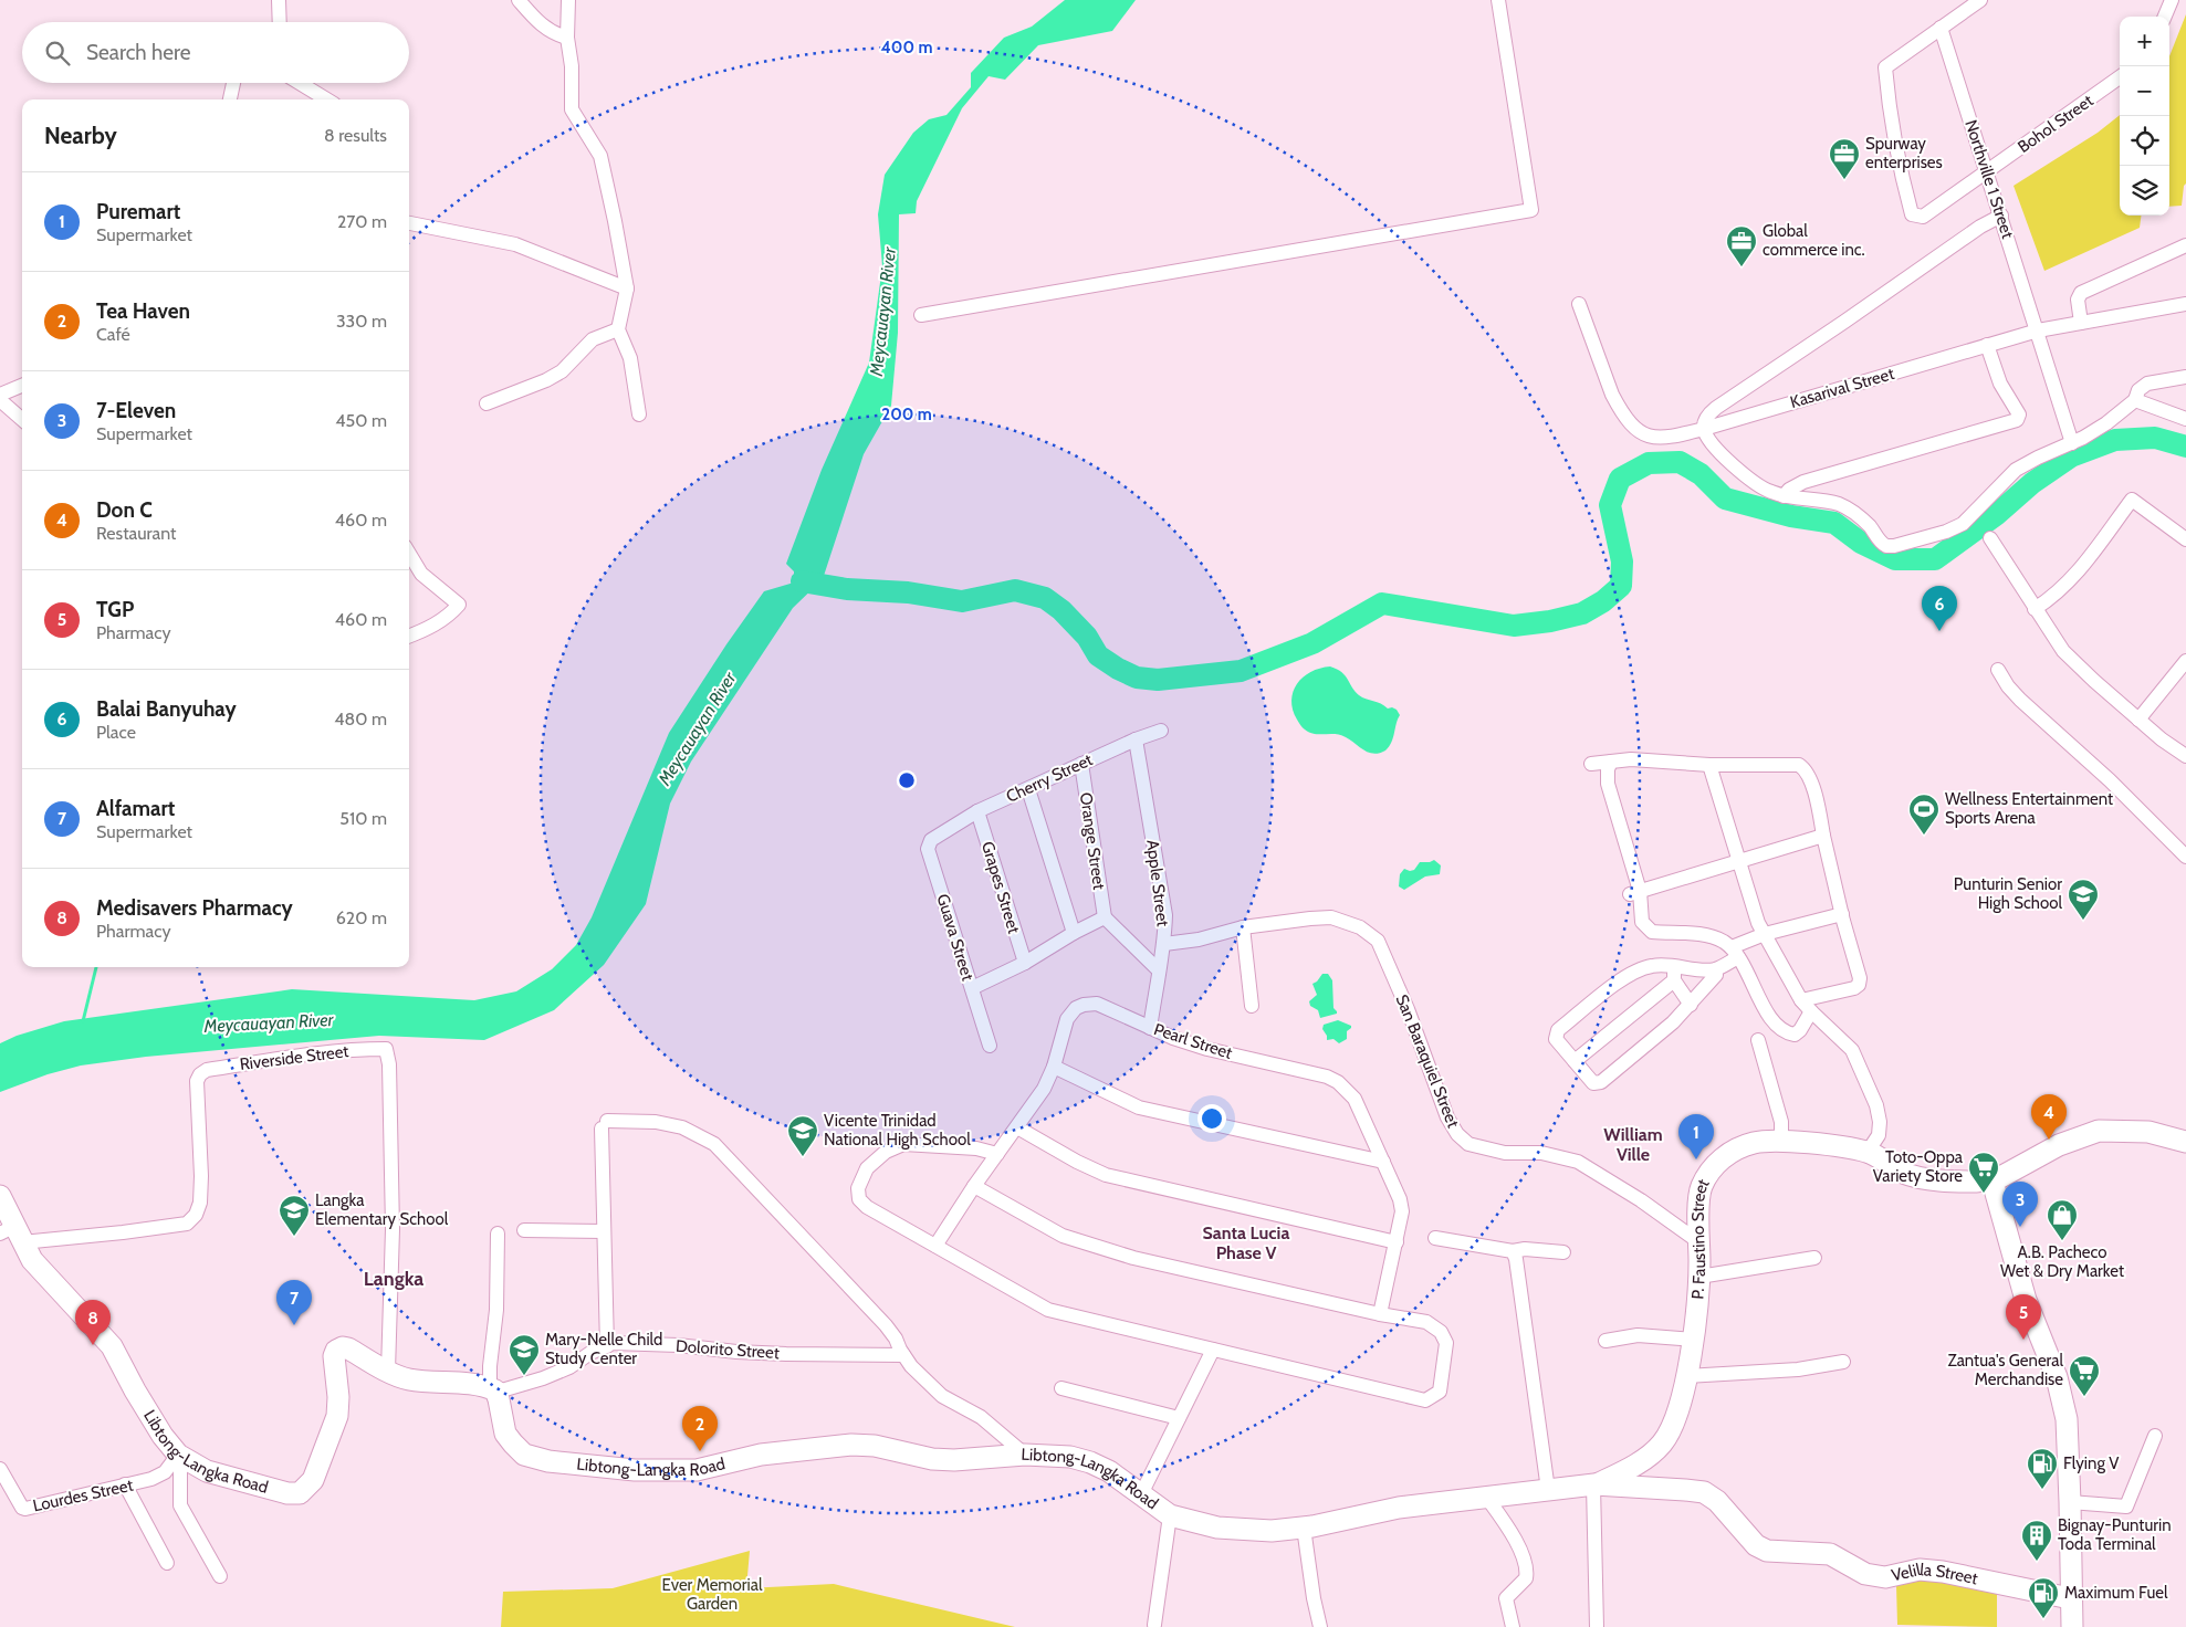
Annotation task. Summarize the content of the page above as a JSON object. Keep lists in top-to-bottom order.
{
  "streets": {
    "main road": ["P. Faustino Street", "Libtong-Langka Road", "Velilla Street"],
    "street": [
      "Bohol Street",
      "Northville 1 Street",
      "Kasarival Street",
      "Cherry Street",
      "Orange Street",
      "Apple Street",
      "Grapes Street",
      "Guava Street",
      "Pearl Street",
      "Riverside Street",
      "San Baraquiel Street",
      "Dolorito Street",
      "Lourdes Street"
    ]
  },
  "crossings": [
    ["Bohol Street", "Northville 1 Street"],
    ["Northville 1 Street", "Kasarival Street"],
    ["Cherry Street", "Orange Street"],
    ["Cherry Street", "Apple Street"],
    ["Cherry Street", "Grapes Street"],
    ["Cherry Street", "Guava Street"],
    ["Apple Street", "Pearl Street"],
    ["Apple Street", "San Baraquiel Street"],
    ["Riverside Street", "Libtong-Langka Road"],
    ["San Baraquiel Street", "P. Faustino Street"],
    ["P. Faustino Street", "Libtong-Langka Road"],
    ["P. Faustino Street", "Velilla Street"],
    ["Dolorito Street", "Libtong-Langka Road"],
    ["Libtong-Langka Road", "Lourdes Street"],
    ["Libtong-Langka Road", "Velilla Street"]
  ],
  "districts": ["William Ville", "Santa Lucia Phase V", "Langka"],
  "water": ["Meycauayan River"],
  "parks": ["Ever Memorial Garden"],
  "places": {
    "office": ["Spurway enterprises", "Global commerce inc."],
    "sports": ["Wellness Entertainment Sports Arena"],
    "school or university": [
      "Punturin Senior High School",
      "Vicente Trinidad National High School",
      "Langka Elementary School",
      "Mary-Nelle Child Study Center"
    ],
    "supermarket": ["Toto-Oppa Variety Store", "Zantua's General Merchandise"],
    "shop": ["A.B. Pacheco Wet & Dry Market"],
    "fuel station": ["Flying V", "Maximum Fuel"],
    "building": ["Bignay-Punturin Toda Terminal"]
  },
  "page": {
    "map_buttons": ["+", "−"],
    "search": "Search here",
    "heading": ["Nearby", "8 results"],
    "list": [
      {
        "mark": "1",
        "name": "Puremart",
        "note": "Supermarket",
        "value": "270 m"
      },
      {
        "mark": "2",
        "name": "Tea Haven",
        "note": "Café",
        "value": "330 m"
      },
      {
        "mark": "3",
        "name": "7-Eleven",
        "note": "Supermarket",
        "value": "450 m"
      },
      {
        "mark": "4",
        "name": "Don C",
        "note": "Restaurant",
        "value": "460 m"
      },
      {
        "mark": "5",
        "name": "TGP",
        "note": "Pharmacy",
        "value": "460 m"
      },
      {
        "mark": "6",
        "name": "Balai Banyuhay",
        "note": "Place",
        "value": "480 m"
      },
      {
        "mark": "7",
        "name": "Alfamart",
        "note": "Supermarket",
        "value": "510 m"
      },
      {
        "mark": "8",
        "name": "Medisavers Pharmacy",
        "note": "Pharmacy",
        "value": "620 m"
      }
    ],
    "pins": [
      "6",
      "4",
      "1",
      "3",
      "7",
      "5",
      "8",
      "2"
    ]
  },
  "rings": ["400 m", "200 m"]
}
